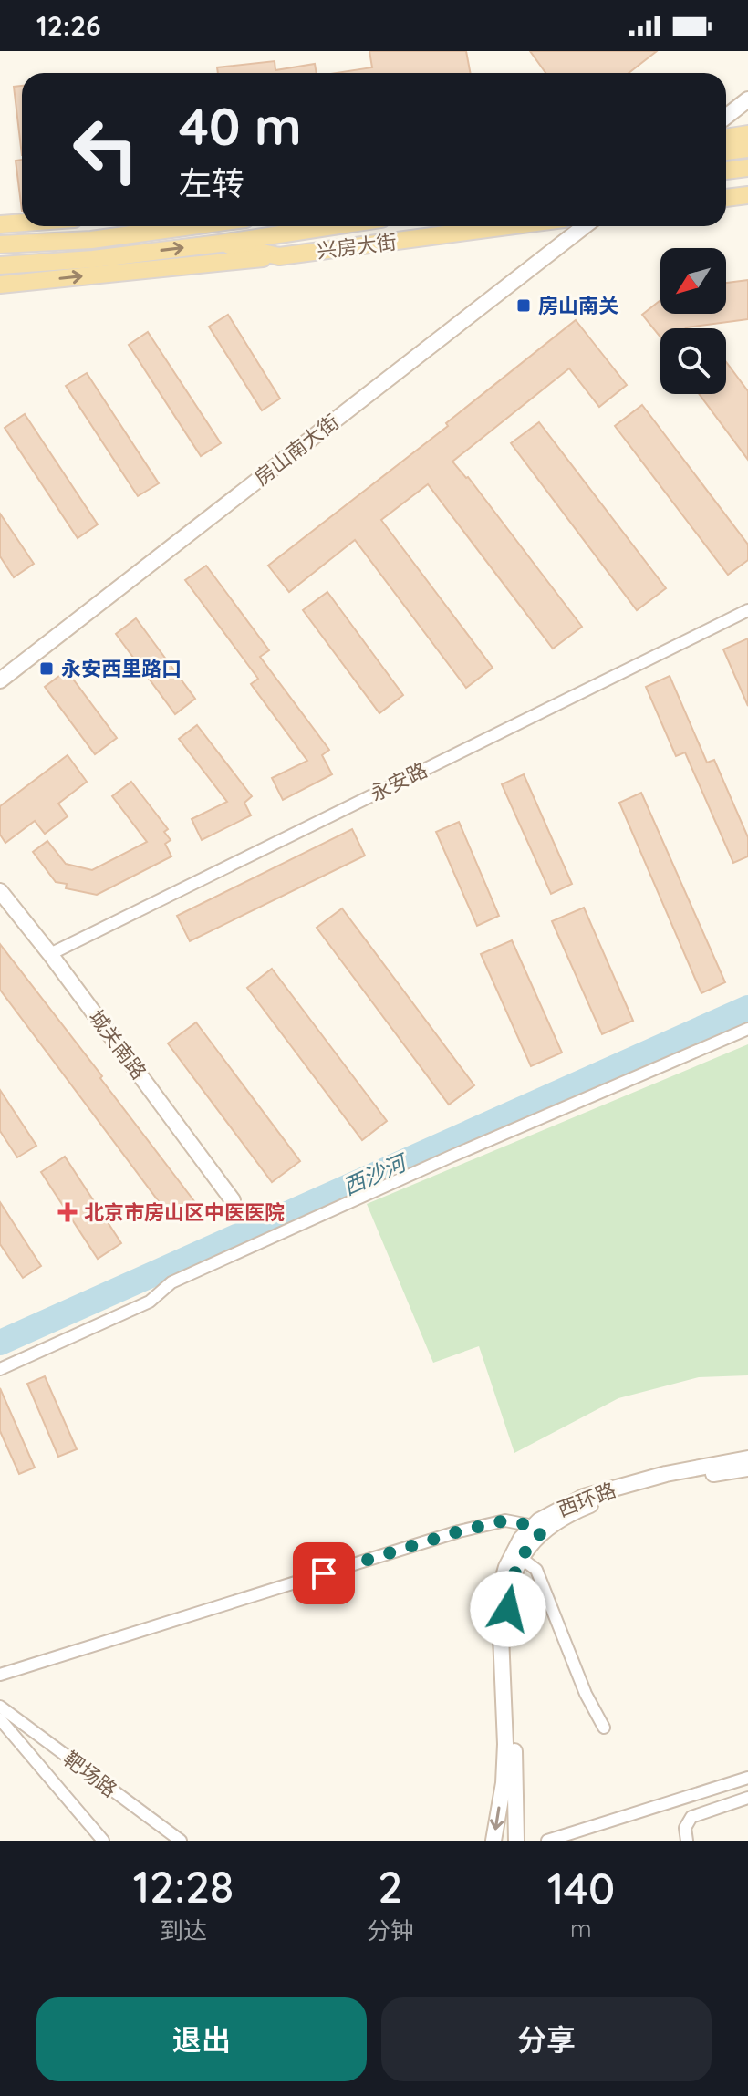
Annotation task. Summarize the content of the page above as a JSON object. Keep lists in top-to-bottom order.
{
  "streets": {
    "main road": [
      "兴房大街",
      "房山南大街",
      "城关南路",
      "西环路"
    ],
    "street": ["永安路", "靶场路"]
  },
  "crossings": [
    ["永安路", "城关南路"]
  ],
  "water": ["西沙河"],
  "places": {
    "transit": ["房山南关", "永安西里路口"],
    "health": ["北京市房山区中医医院"]
  },
  "north": "bottom left",
  "page": {
    "status": "12:26",
    "turn": ["40 m", "左转"],
    "eta": [
      "12:28",
      "到达",
      "2",
      "分钟",
      "140",
      "m"
    ],
    "buttons": ["退出", "分享"]
  }
}
